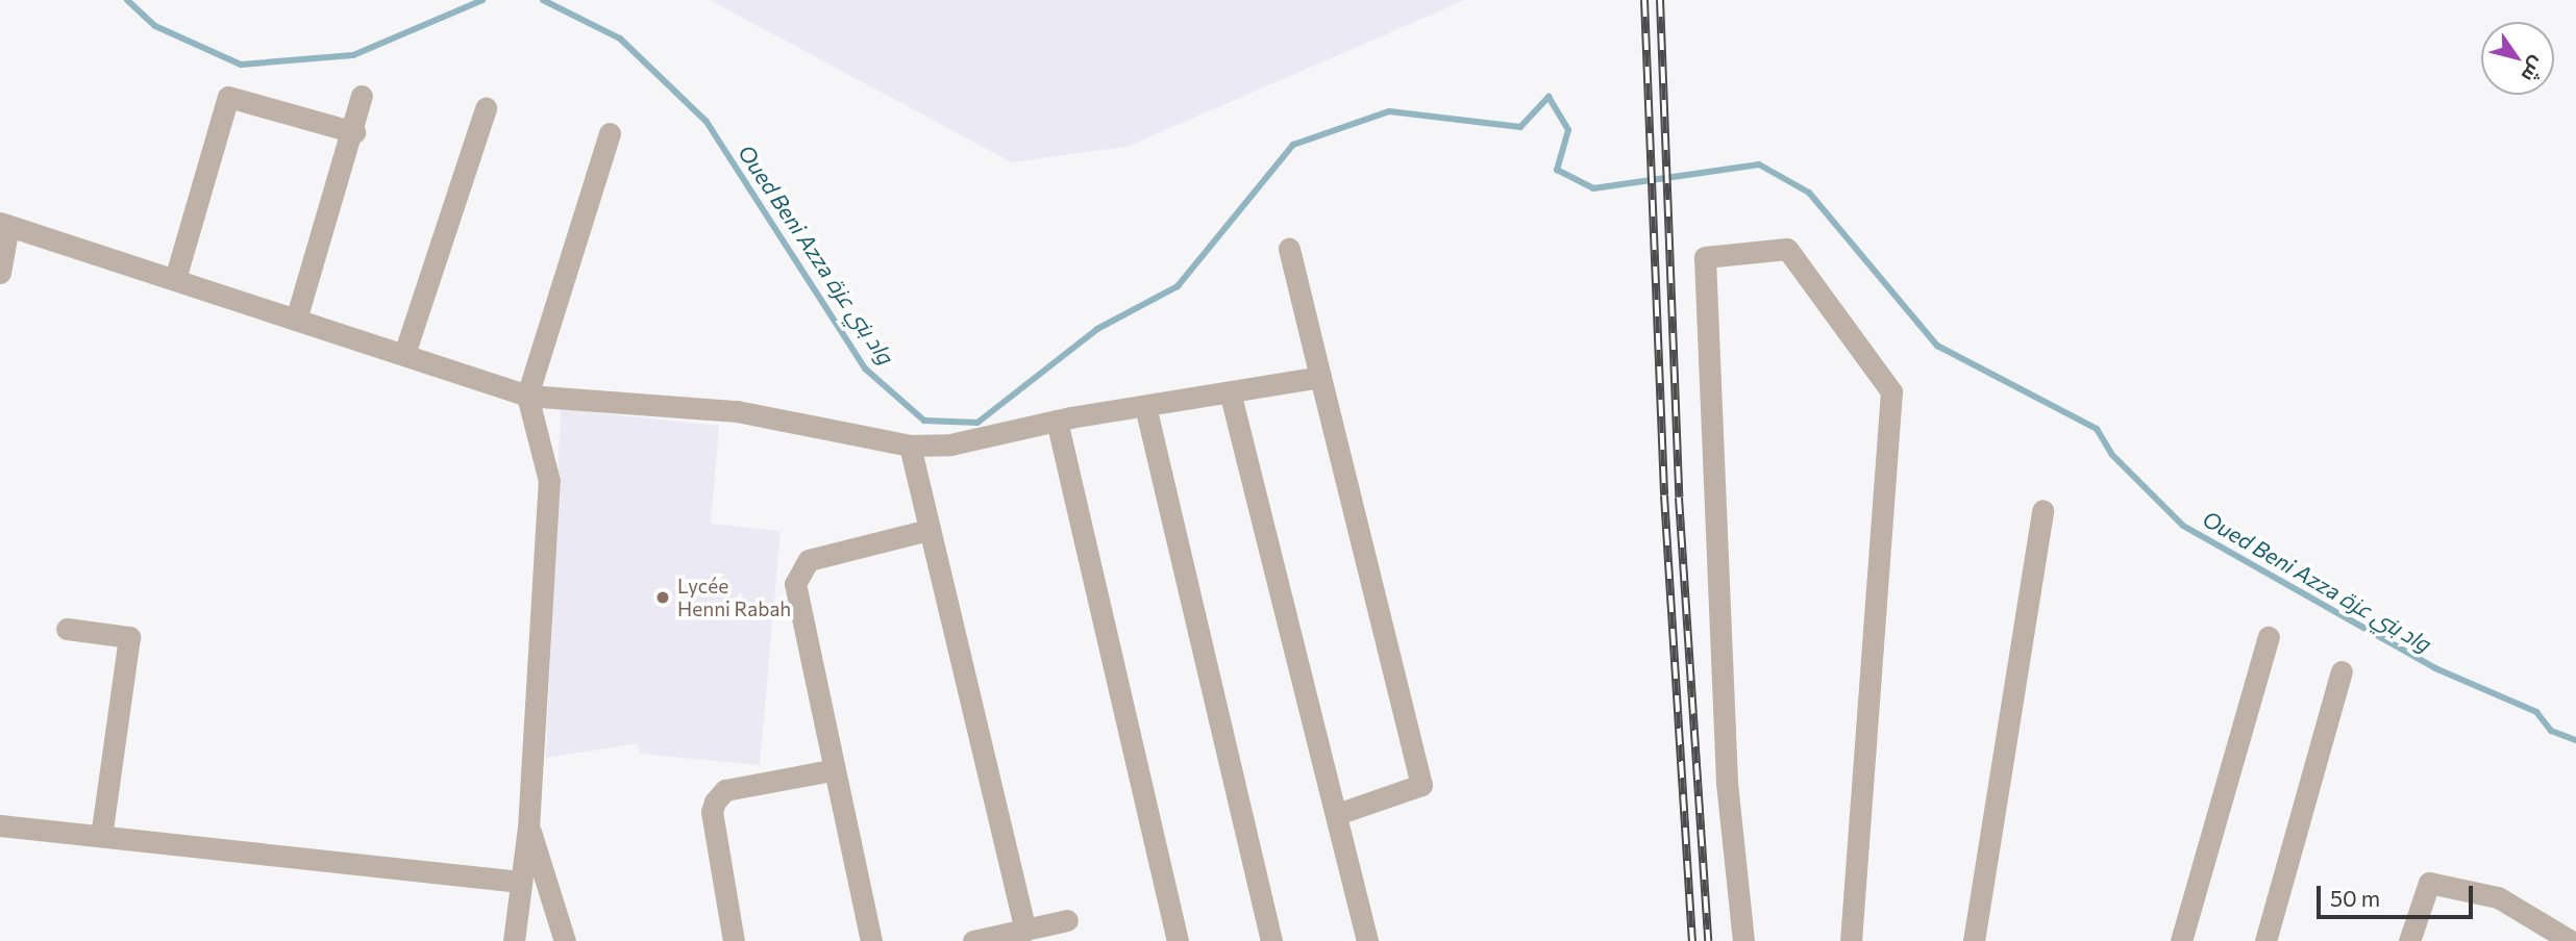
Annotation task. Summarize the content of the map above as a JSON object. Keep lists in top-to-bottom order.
{
  "water": ["Oued Beni Azza واد بني عزة"],
  "places": ["Lycée Henni Rabah"],
  "scale_bar": "50 m",
  "north": "bottom right"
}
